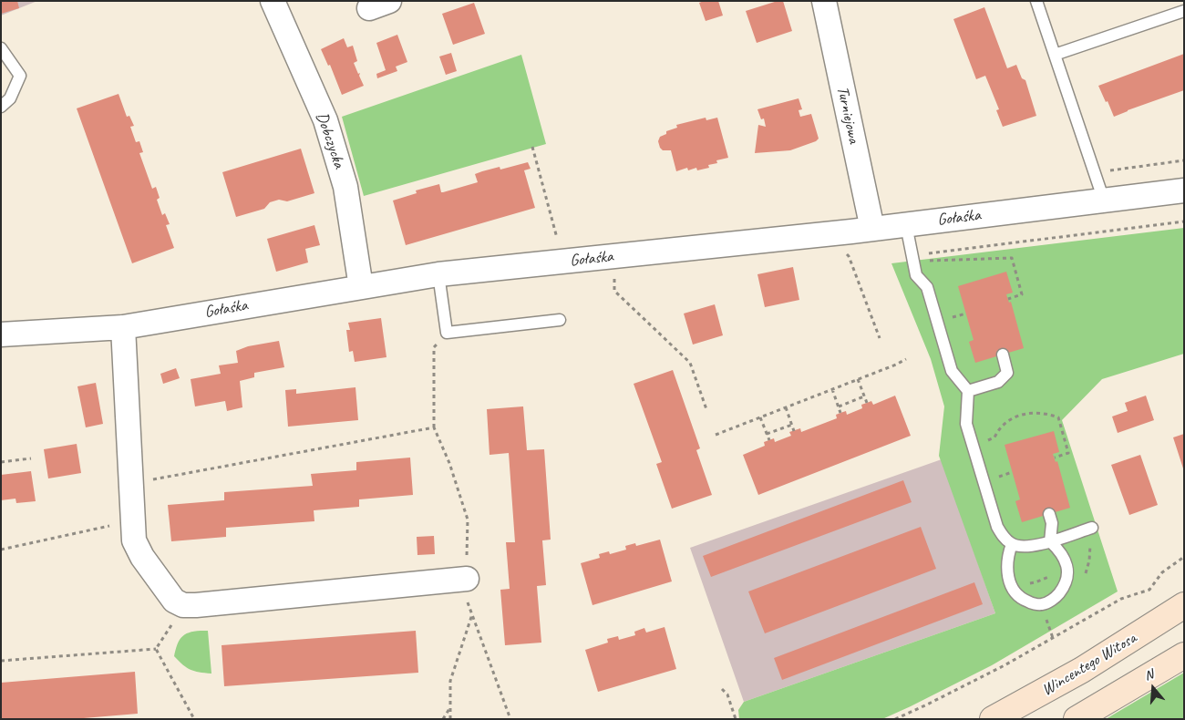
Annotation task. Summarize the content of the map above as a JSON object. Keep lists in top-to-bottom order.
{
  "streets": {
    "main road": ["Wincentego Witosa"],
    "street": ["Turniejowa", "Dobczycka", "Gołaśka"]
  },
  "crossings": [
    ["Turniejowa", "Gołaśka"],
    ["Dobczycka", "Gołaśka"]
  ],
  "north": "top"
}
